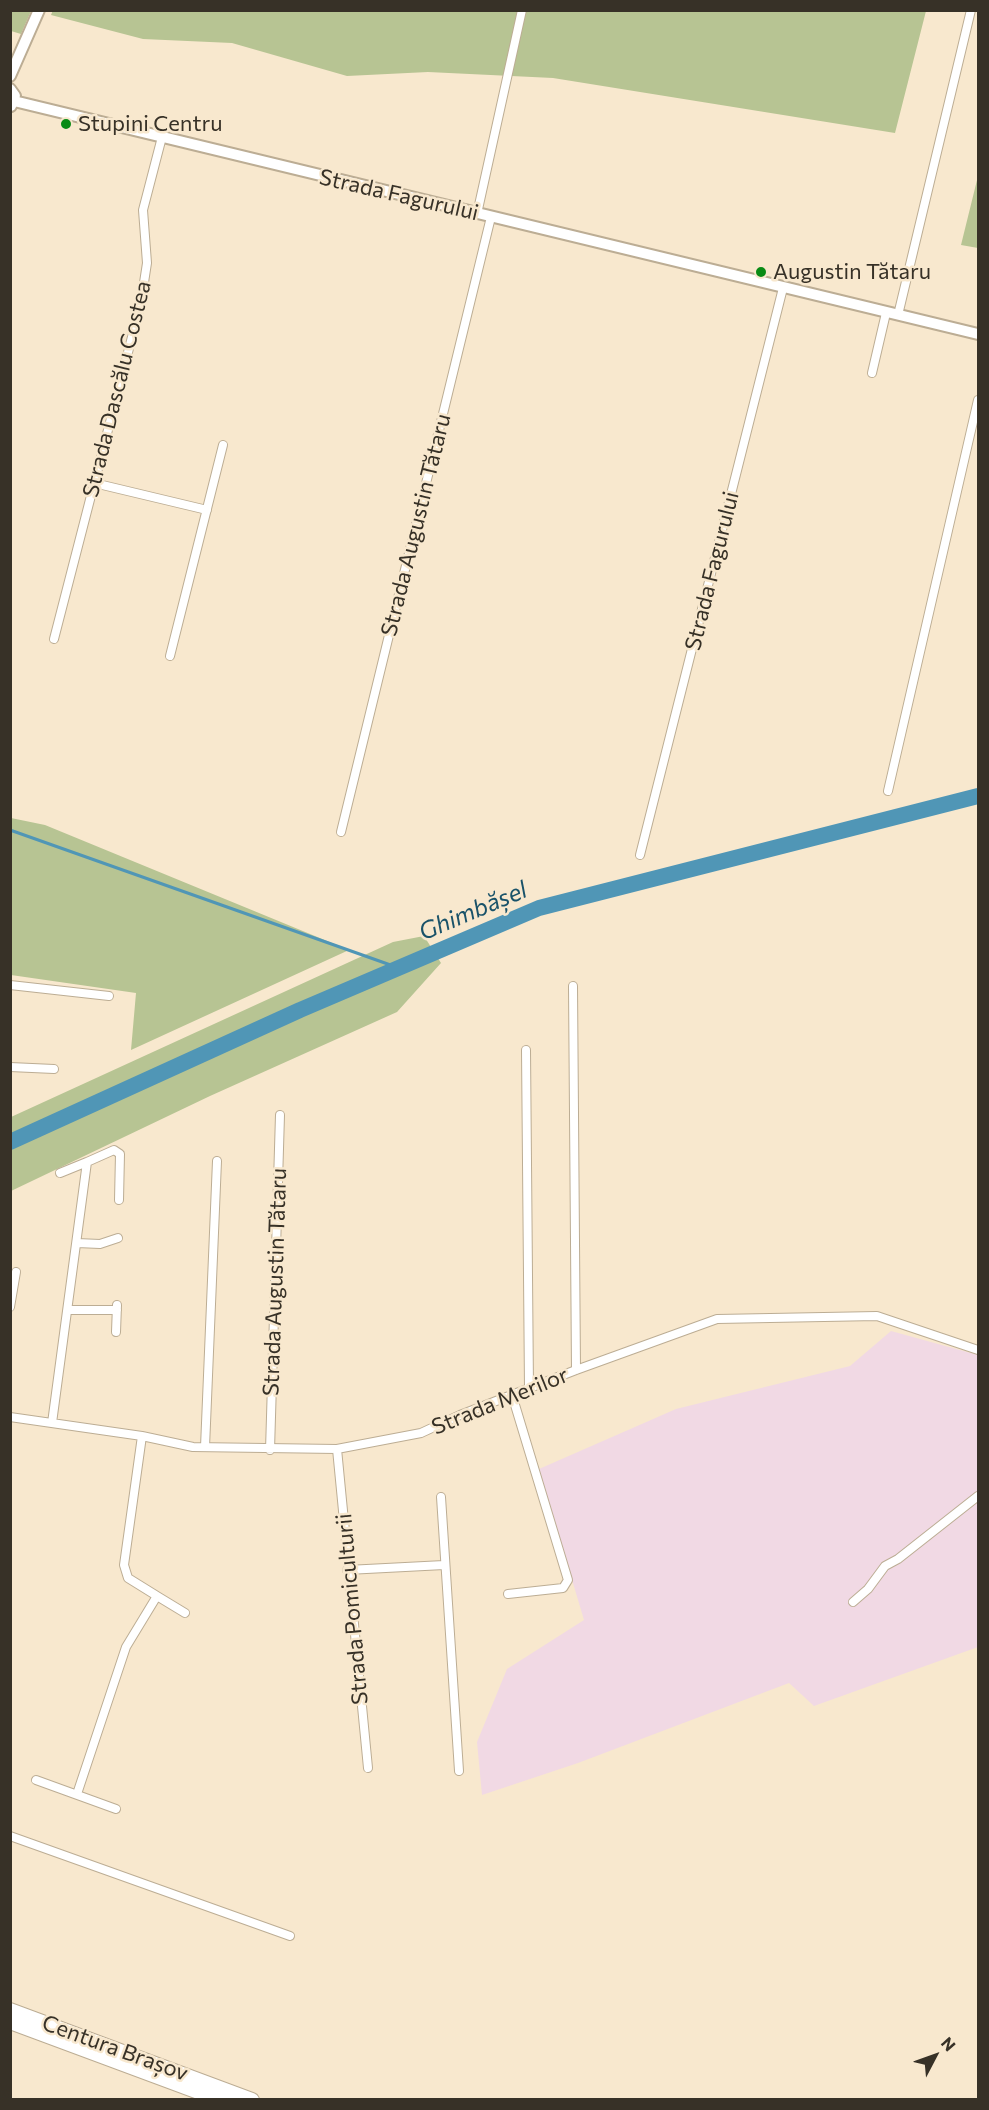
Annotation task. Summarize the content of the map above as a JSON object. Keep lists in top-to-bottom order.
{
  "streets": {
    "highway": ["Centura Brașov"],
    "street": [
      "Strada Fagurului",
      "Strada Dascălu Costea",
      "Strada Augustin Tătaru",
      "Strada Merilor",
      "Strada Pomiculturii"
    ]
  },
  "crossings": [
    ["Strada Fagurului", "Strada Dascălu Costea"],
    ["Strada Fagurului", "Strada Augustin Tătaru"],
    ["Strada Augustin Tătaru", "Strada Merilor"],
    ["Strada Merilor", "Strada Pomiculturii"]
  ],
  "water": ["Ghimbășel"],
  "places": ["Stupini Centru", "Augustin Tătaru"],
  "north": "top right"
}
